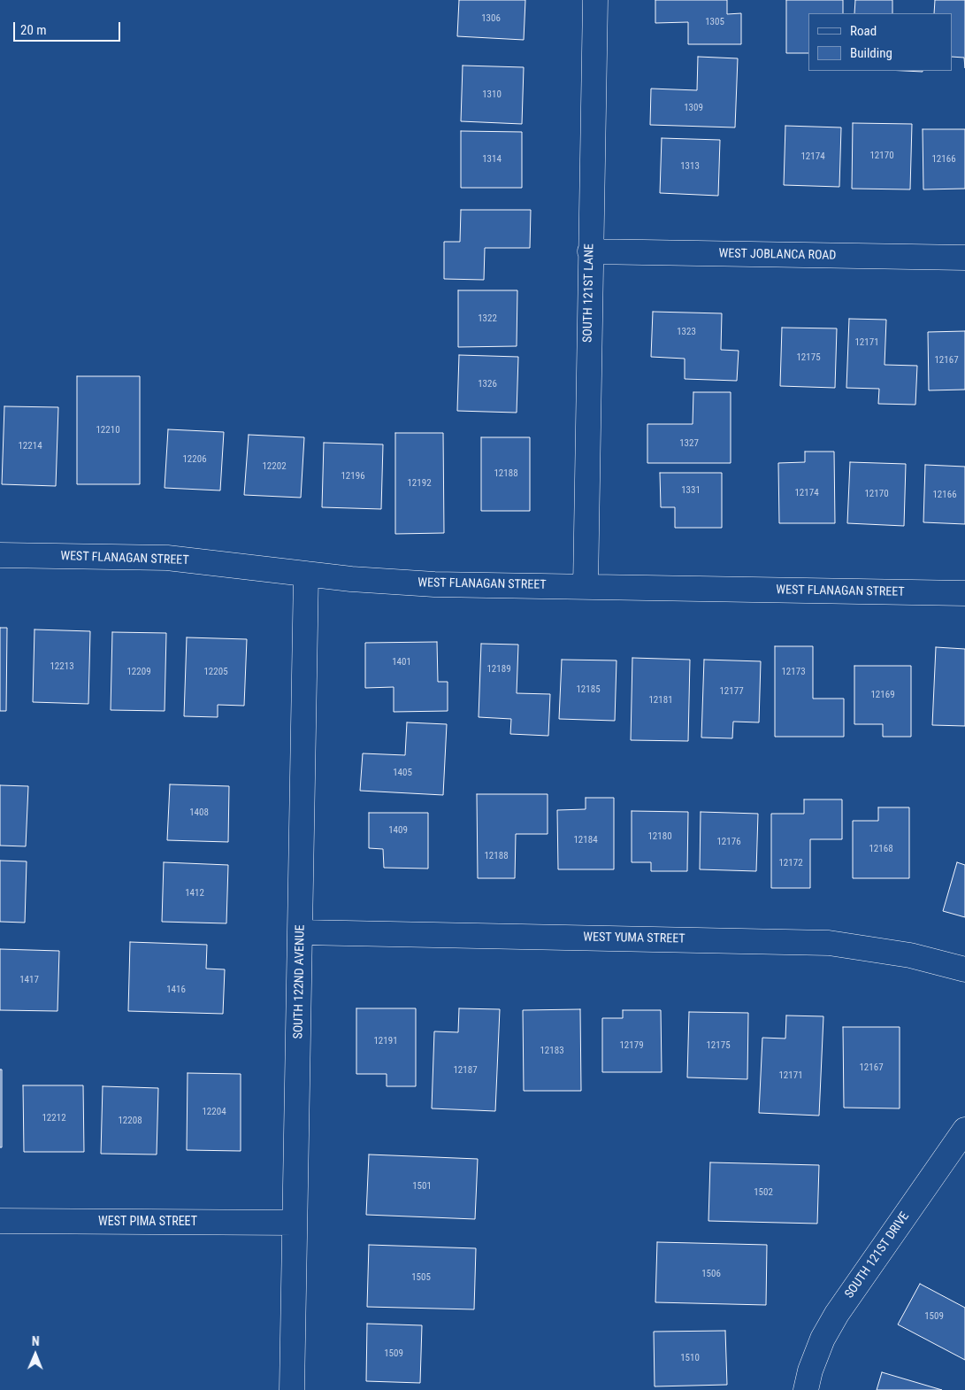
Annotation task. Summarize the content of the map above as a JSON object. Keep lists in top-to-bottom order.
{
  "streets": {
    "street": [
      "WEST JOBLANCA ROAD",
      "SOUTH 121ST LANE",
      "WEST FLANAGAN STREET",
      "WEST YUMA STREET",
      "SOUTH 122ND AVENUE",
      "WEST PIMA STREET",
      "SOUTH 121ST DRIVE"
    ]
  },
  "crossings": [
    ["WEST JOBLANCA ROAD", "SOUTH 121ST LANE"],
    ["SOUTH 121ST LANE", "WEST FLANAGAN STREET"],
    ["WEST FLANAGAN STREET", "SOUTH 122ND AVENUE"],
    ["WEST YUMA STREET", "SOUTH 122ND AVENUE"],
    ["SOUTH 122ND AVENUE", "WEST PIMA STREET"]
  ],
  "house_numbers": [
    "1306",
    "1305",
    "1310",
    "1309",
    "12170",
    "12174",
    "1314",
    "12166",
    "1313",
    "1322",
    "1323",
    "12171",
    "12175",
    "12167",
    "1326",
    "12210",
    "1327",
    "12214",
    "12206",
    "12202",
    "12188",
    "12196",
    "12192",
    "1331",
    "12174",
    "12170",
    "12166",
    "1401",
    "12213",
    "12189",
    "12209",
    "12205",
    "12173",
    "12185",
    "12177",
    "12169",
    "12181",
    "1405",
    "1408",
    "1409",
    "12180",
    "12184",
    "12176",
    "12168",
    "12188",
    "12172",
    "1412",
    "1417",
    "1416",
    "12191",
    "12179",
    "12175",
    "12183",
    "12167",
    "12187",
    "12171",
    "12204",
    "12212",
    "12208",
    "1501",
    "1502",
    "1506",
    "1505",
    "1509",
    "1509",
    "1510"
  ],
  "legend": ["Road", "Building"],
  "scale_bar": "20 m",
  "north": "top"
}
